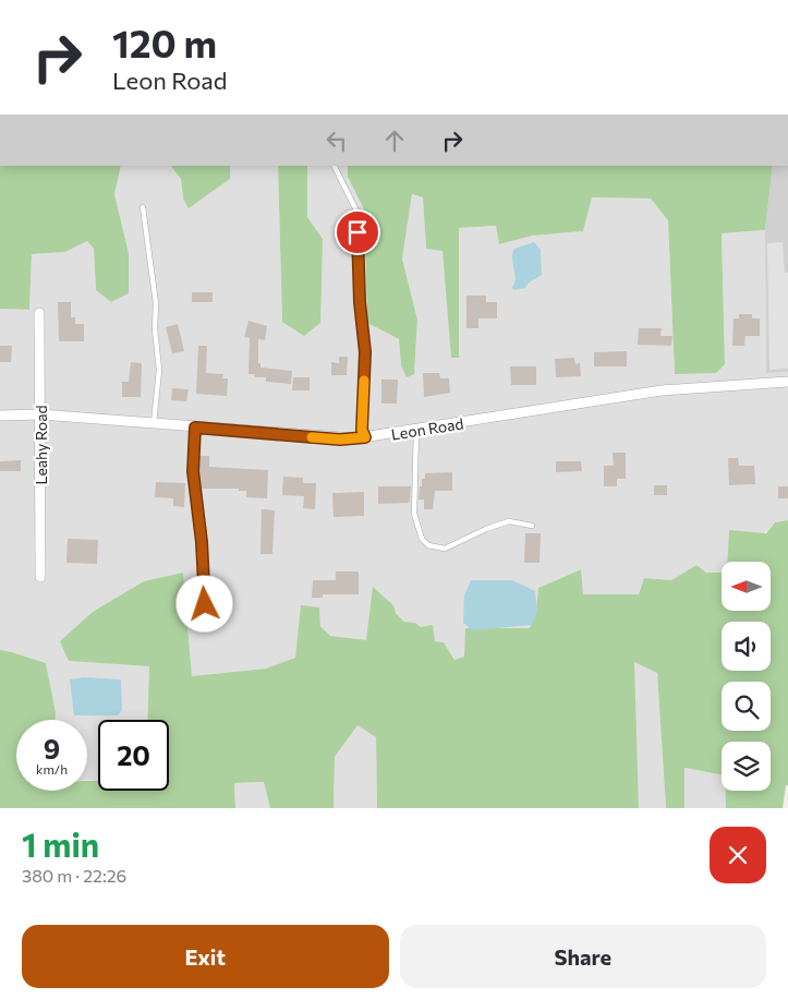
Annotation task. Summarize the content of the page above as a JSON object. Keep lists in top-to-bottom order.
{
  "streets": {
    "street": ["Leon Road", "Leahy Road"]
  },
  "crossings": [
    ["Leon Road", "Leahy Road"]
  ],
  "north": "left",
  "page": {
    "turn": ["120 m", "Leon Road"],
    "speed": "9 km/h",
    "limit": "20",
    "heading": ["1 min", "380 m · 22:26"],
    "buttons": ["Exit", "Share"]
  }
}
